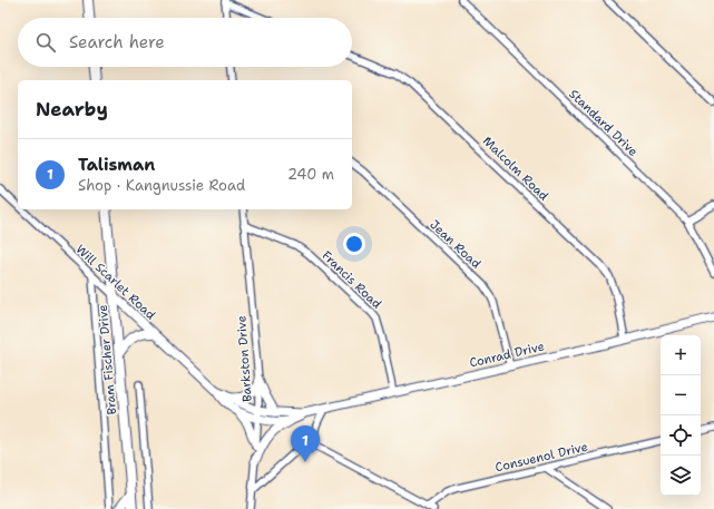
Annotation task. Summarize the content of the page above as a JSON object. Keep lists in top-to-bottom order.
{
  "streets": {
    "main road": ["Bram Fischer Drive"],
    "street": [
      "Standard Drive",
      "Malcolm Road",
      "Jean Road",
      "Francis Road",
      "Will Scarlet Road",
      "Conrad Drive",
      "Barkston Drive",
      "Consuenol Drive"
    ]
  },
  "crossings": [
    ["Malcolm Road", "Conrad Drive"],
    ["Jean Road", "Conrad Drive"],
    ["Francis Road", "Conrad Drive"],
    ["Francis Road", "Barkston Drive"],
    ["Will Scarlet Road", "Conrad Drive"],
    ["Will Scarlet Road", "Barkston Drive"],
    ["Will Scarlet Road", "Bram Fischer Drive"],
    ["Conrad Drive", "Barkston Drive"]
  ],
  "page": {
    "search": "Search here",
    "heading": "Nearby",
    "list": [
      {
        "mark": "1",
        "name": "Talisman",
        "note": "Shop · Kangnussie Road",
        "value": "240 m"
      }
    ],
    "map_buttons": ["+", "−"],
    "pins": "1"
  }
}
